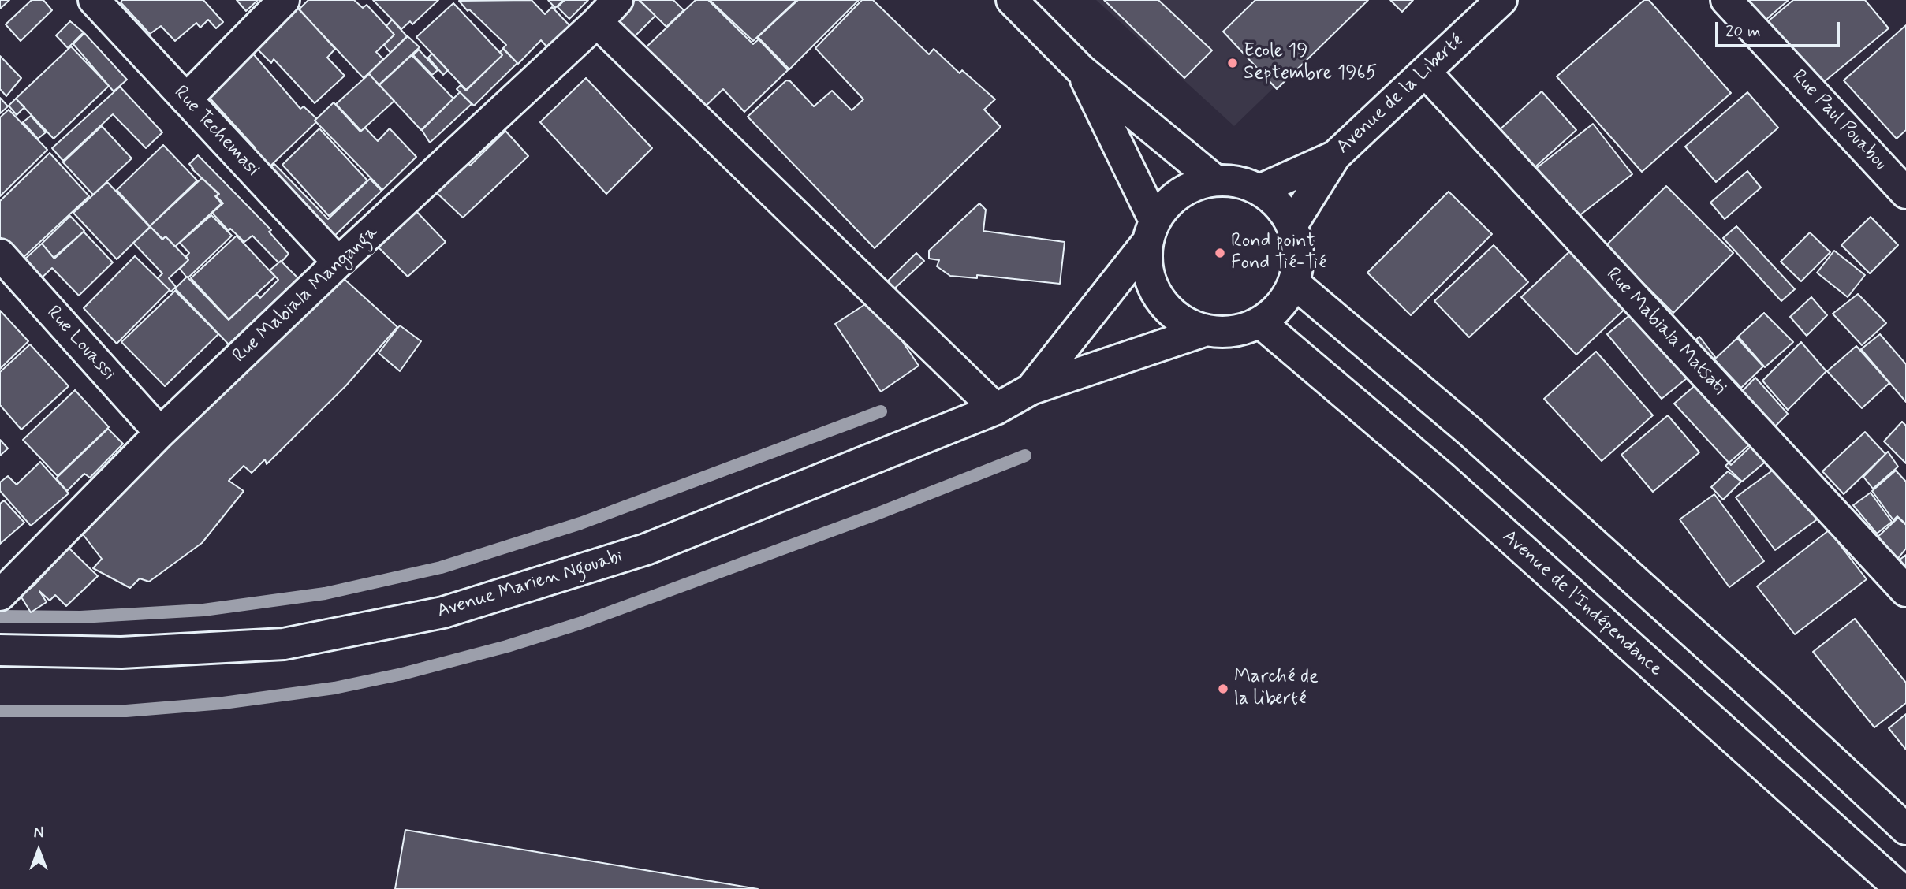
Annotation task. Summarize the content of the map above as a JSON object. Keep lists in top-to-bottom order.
{
  "streets": {
    "street": [
      "Avenue de la Liberté",
      "Rue Paul Pouabou",
      "Rue Techemasi",
      "Rue Mabiala Manganga",
      "Rue Mabiala Matsati",
      "Rue Louassi",
      "Avenue Marien Ngouabi",
      "Avenue de l'Indépendance"
    ]
  },
  "crossings": [
    ["Avenue de la Liberté", "Rue Mabiala Matsati"],
    ["Avenue de la Liberté", "Avenue Marien Ngouabi"],
    ["Avenue de la Liberté", "Avenue de l'Indépendance"],
    ["Rue Techemasi", "Rue Mabiala Manganga"],
    ["Rue Mabiala Manganga", "Rue Louassi"],
    ["Avenue Marien Ngouabi", "Avenue de l'Indépendance"]
  ],
  "places": ["Ecole 19 Septembre 1965", "Rond point Fond Tié-Tié", "Marché de la liberté"],
  "scale_bar": "20 m",
  "north": "top"
}
